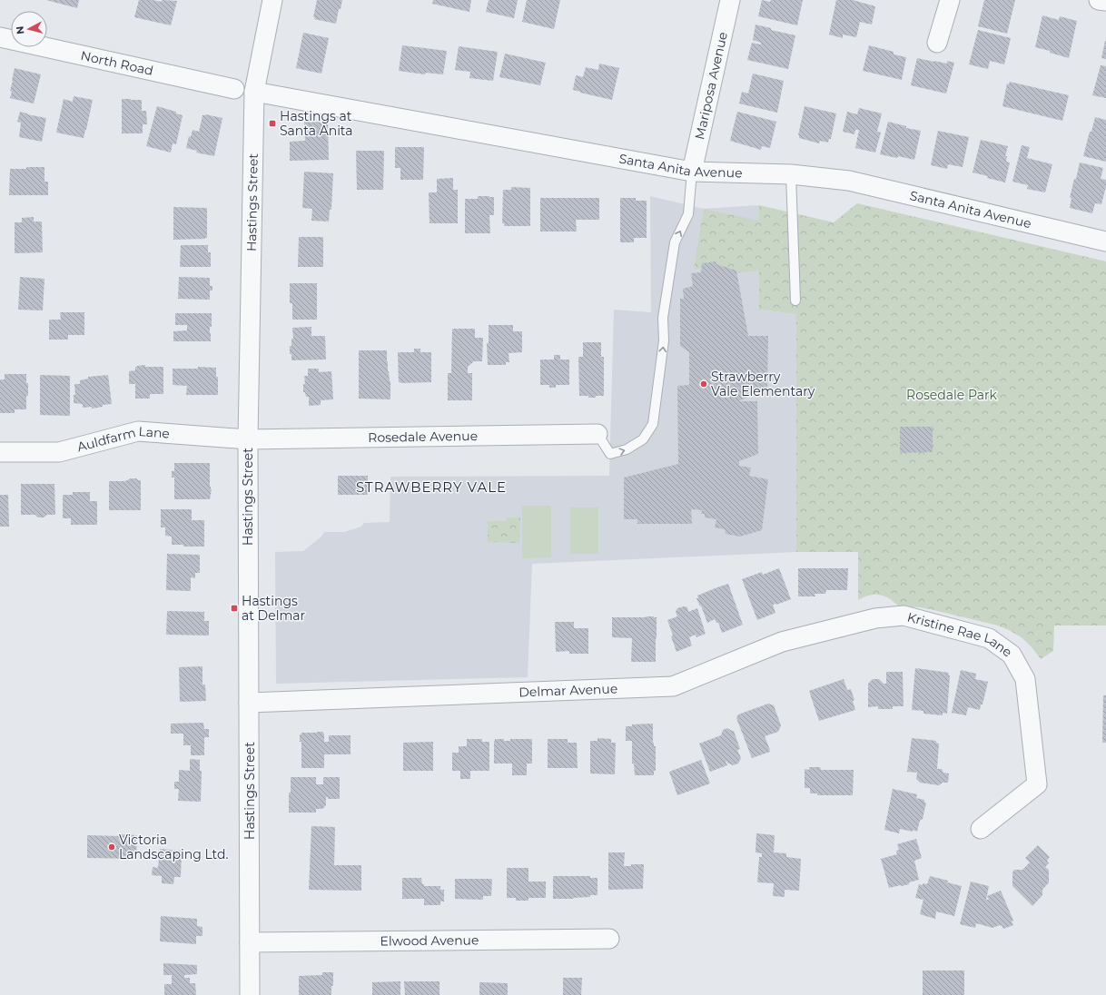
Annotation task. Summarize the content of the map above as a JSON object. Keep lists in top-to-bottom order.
{
  "streets": {
    "street": [
      "North Road",
      "Mariposa Avenue",
      "Santa Anita Avenue",
      "Hastings Street",
      "Rosedale Avenue",
      "Auldfarm Lane",
      "Kristine Rae Lane",
      "Delmar Avenue",
      "Elwood Avenue"
    ]
  },
  "crossings": [
    ["Mariposa Avenue", "Santa Anita Avenue"],
    ["Santa Anita Avenue", "Hastings Street"],
    ["Hastings Street", "Rosedale Avenue"],
    ["Hastings Street", "Auldfarm Lane"],
    ["Hastings Street", "Delmar Avenue"],
    ["Hastings Street", "Elwood Avenue"],
    ["Rosedale Avenue", "Auldfarm Lane"],
    ["Kristine Rae Lane", "Delmar Avenue"]
  ],
  "districts": ["STRAWBERRY VALE"],
  "parks": ["Rosedale Park"],
  "places": {
    "transit": ["Hastings at Santa Anita", "Hastings at Delmar"],
    "other": ["Strawberry Vale Elementary", "Victoria Landscaping Ltd."]
  },
  "north": "left"
}
